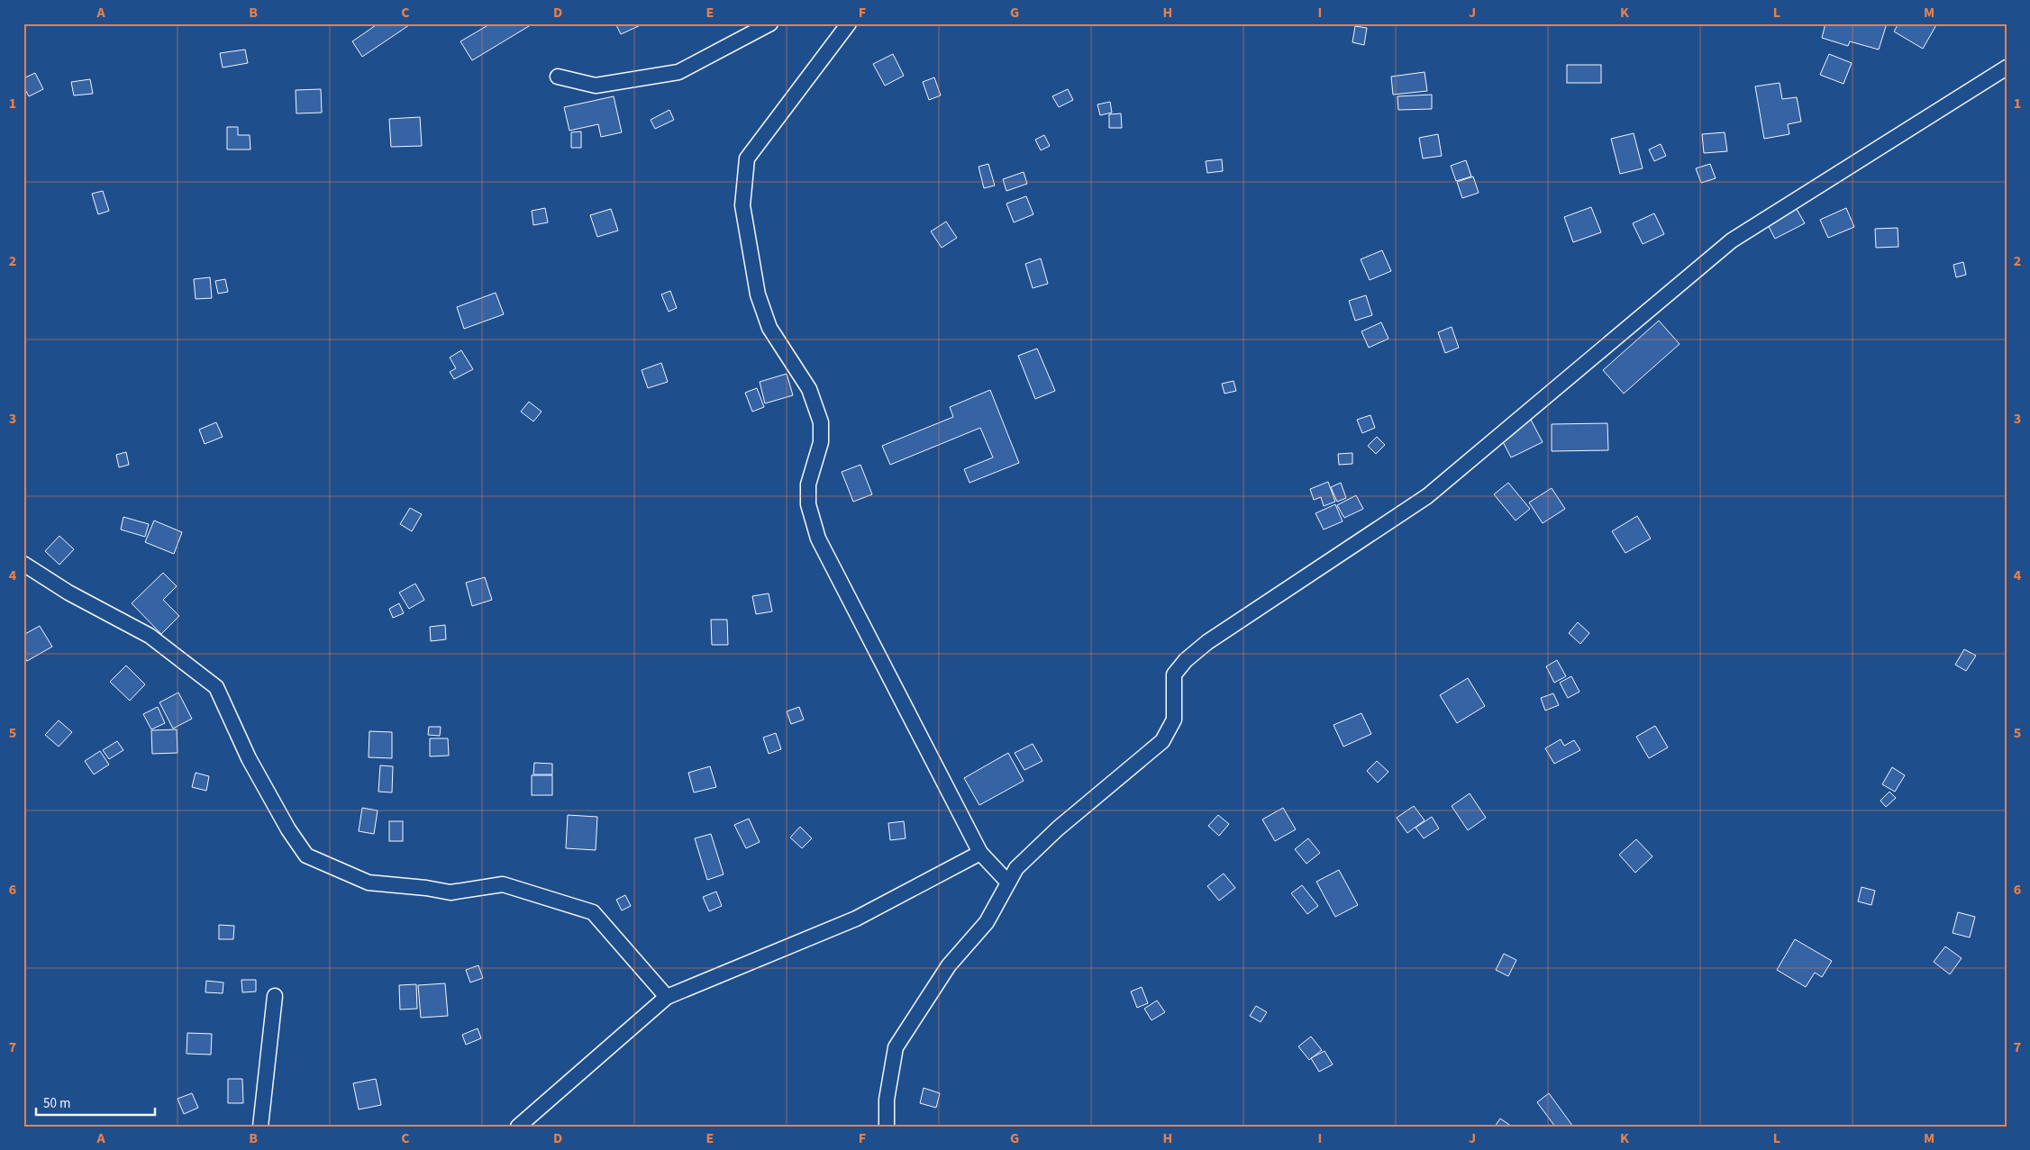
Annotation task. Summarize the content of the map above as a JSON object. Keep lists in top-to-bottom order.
{
  "scale_bar": "50 m",
  "grid": {
    "columns": [
      "A",
      "B",
      "C",
      "D",
      "E",
      "F",
      "G",
      "H",
      "I",
      "J",
      "K",
      "L",
      "M"
    ],
    "rows": [
      "1",
      "2",
      "3",
      "4",
      "5",
      "6",
      "7"
    ]
  }
}
